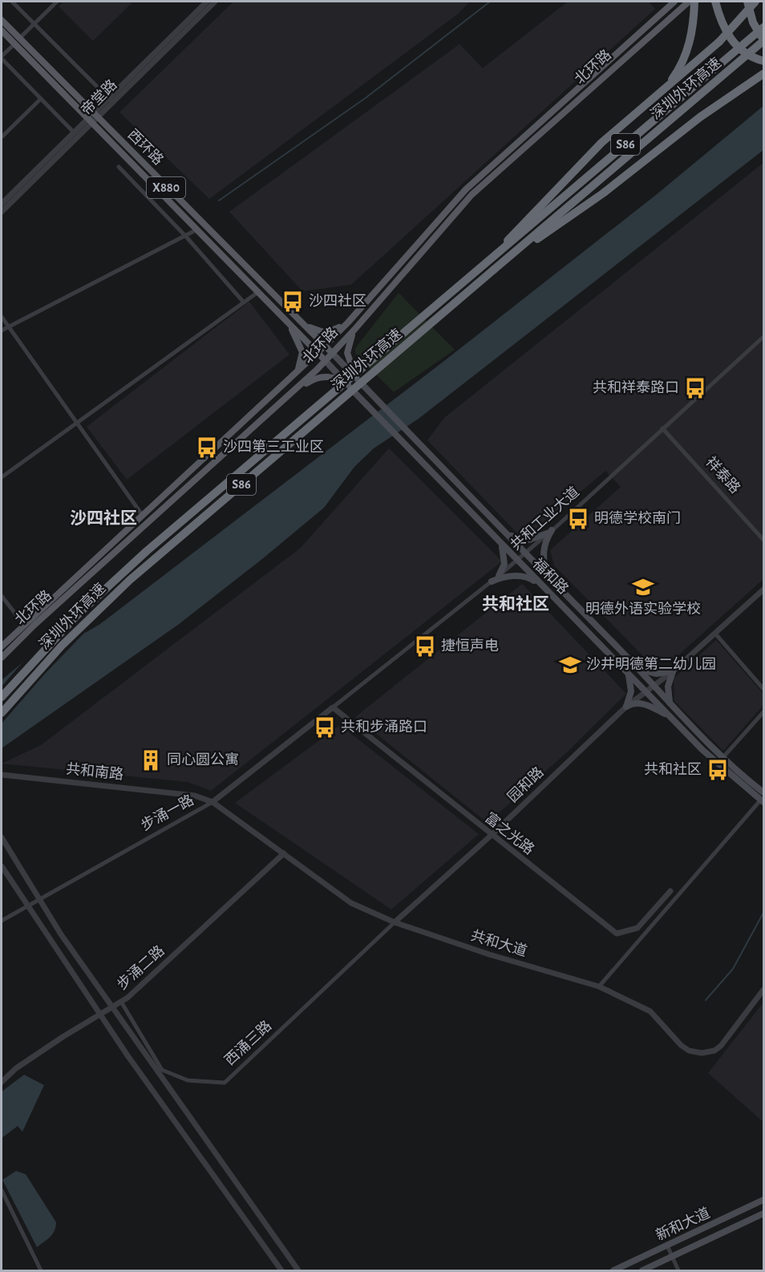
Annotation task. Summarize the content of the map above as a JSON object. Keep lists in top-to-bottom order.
{
  "streets": {
    "highway": ["深圳外环高速", "S86"],
    "main road": [
      "北环路",
      "西环路",
      "X880",
      "福和路",
      "新和大道"
    ],
    "street": [
      "帝堂路",
      "祥泰路",
      "共和工业大道",
      "共和南路",
      "园和路",
      "步涌一路",
      "富之光路",
      "共和大道",
      "步涌二路",
      "西涌三路"
    ]
  },
  "crossings": [
    ["北环路", "西环路"],
    ["北环路", "福和路"],
    ["帝堂路", "西环路"],
    ["西环路", "福和路"],
    ["祥泰路", "共和工业大道"],
    ["共和工业大道", "福和路"],
    ["共和工业大道", "步涌一路"],
    ["共和工业大道", "富之光路"],
    ["福和路", "园和路"],
    ["共和南路", "步涌一路"],
    ["共和南路", "共和大道"],
    ["园和路", "富之光路"],
    ["园和路", "共和大道"],
    ["园和路", "西涌三路"],
    ["步涌一路", "富之光路"],
    ["步涌一路", "共和大道"],
    ["共和大道", "步涌二路"],
    ["共和大道", "西涌三路"],
    ["步涌二路", "西涌三路"]
  ],
  "districts": ["沙四社区", "共和社区"],
  "places": {
    "bus stop": [
      "沙四社区",
      "共和祥泰路口",
      "沙四第三工业区",
      "明德学校南门",
      "捷恒声电",
      "共和步涌路口",
      "共和社区"
    ],
    "school or university": ["明德外语实验学校", "沙井明德第二幼儿园"],
    "building": ["同心圆公寓"]
  }
}
